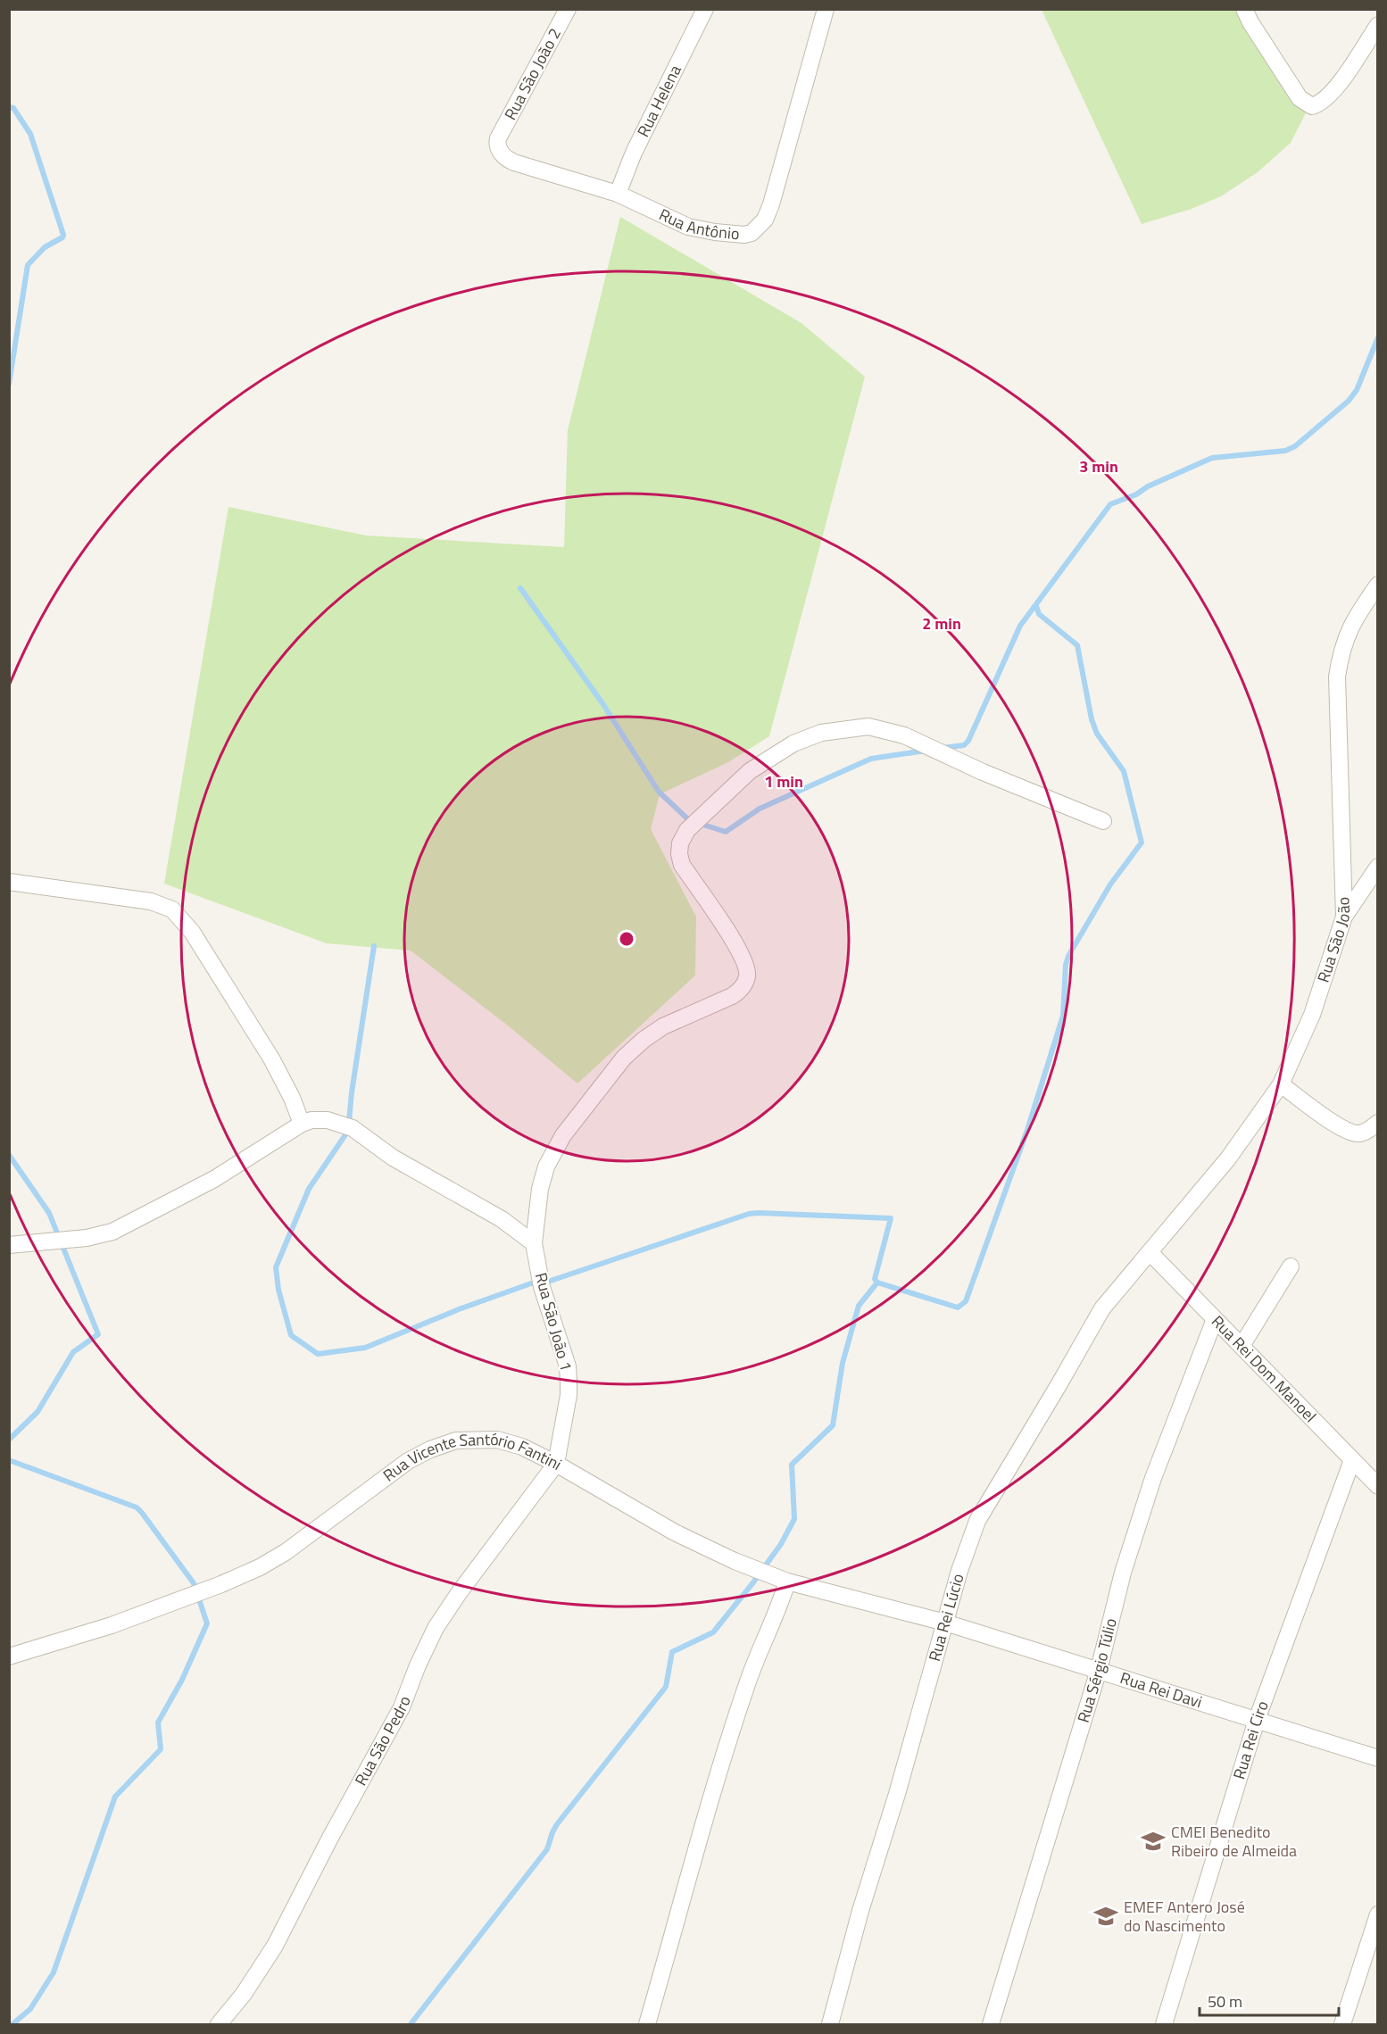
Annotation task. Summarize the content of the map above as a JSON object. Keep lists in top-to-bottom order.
{
  "streets": {
    "street": [
      "Rua São João 2",
      "Rua Helena",
      "Rua Antônio",
      "Rua São João",
      "Rua São João 1",
      "Rua Rei Dom Manoel",
      "Rua Vicente Santório Fantini",
      "Rua Rei Lúcio",
      "Rua Sérgio Túlio",
      "Rua Rei Davi",
      "Rua Rei Ciro",
      "Rua São Pedro"
    ]
  },
  "crossings": [
    ["Rua São João 2", "Rua Antônio"],
    ["Rua Helena", "Rua Antônio"],
    ["Rua São João", "Rua Rei Dom Manoel"],
    ["Rua São João", "Rua Rei Lúcio"],
    ["Rua São João 1", "Rua Vicente Santório Fantini"],
    ["Rua São João 1", "Rua São Pedro"],
    ["Rua Rei Dom Manoel", "Rua Rei Lúcio"],
    ["Rua Rei Dom Manoel", "Rua Sérgio Túlio"],
    ["Rua Rei Dom Manoel", "Rua Rei Ciro"],
    ["Rua Vicente Santório Fantini", "Rua Rei Lúcio"],
    ["Rua Vicente Santório Fantini", "Rua Rei Davi"],
    ["Rua Vicente Santório Fantini", "Rua São Pedro"],
    ["Rua Rei Lúcio", "Rua Rei Davi"],
    ["Rua Sérgio Túlio", "Rua Rei Davi"],
    ["Rua Rei Davi", "Rua Rei Ciro"]
  ],
  "places": {
    "school or university": ["CMEI Benedito Ribeiro de Almeida", "EMEF Antero José do Nascimento"]
  },
  "scale_bar": "50 m",
  "rings": ["3 min", "2 min", "1 min"]
}
